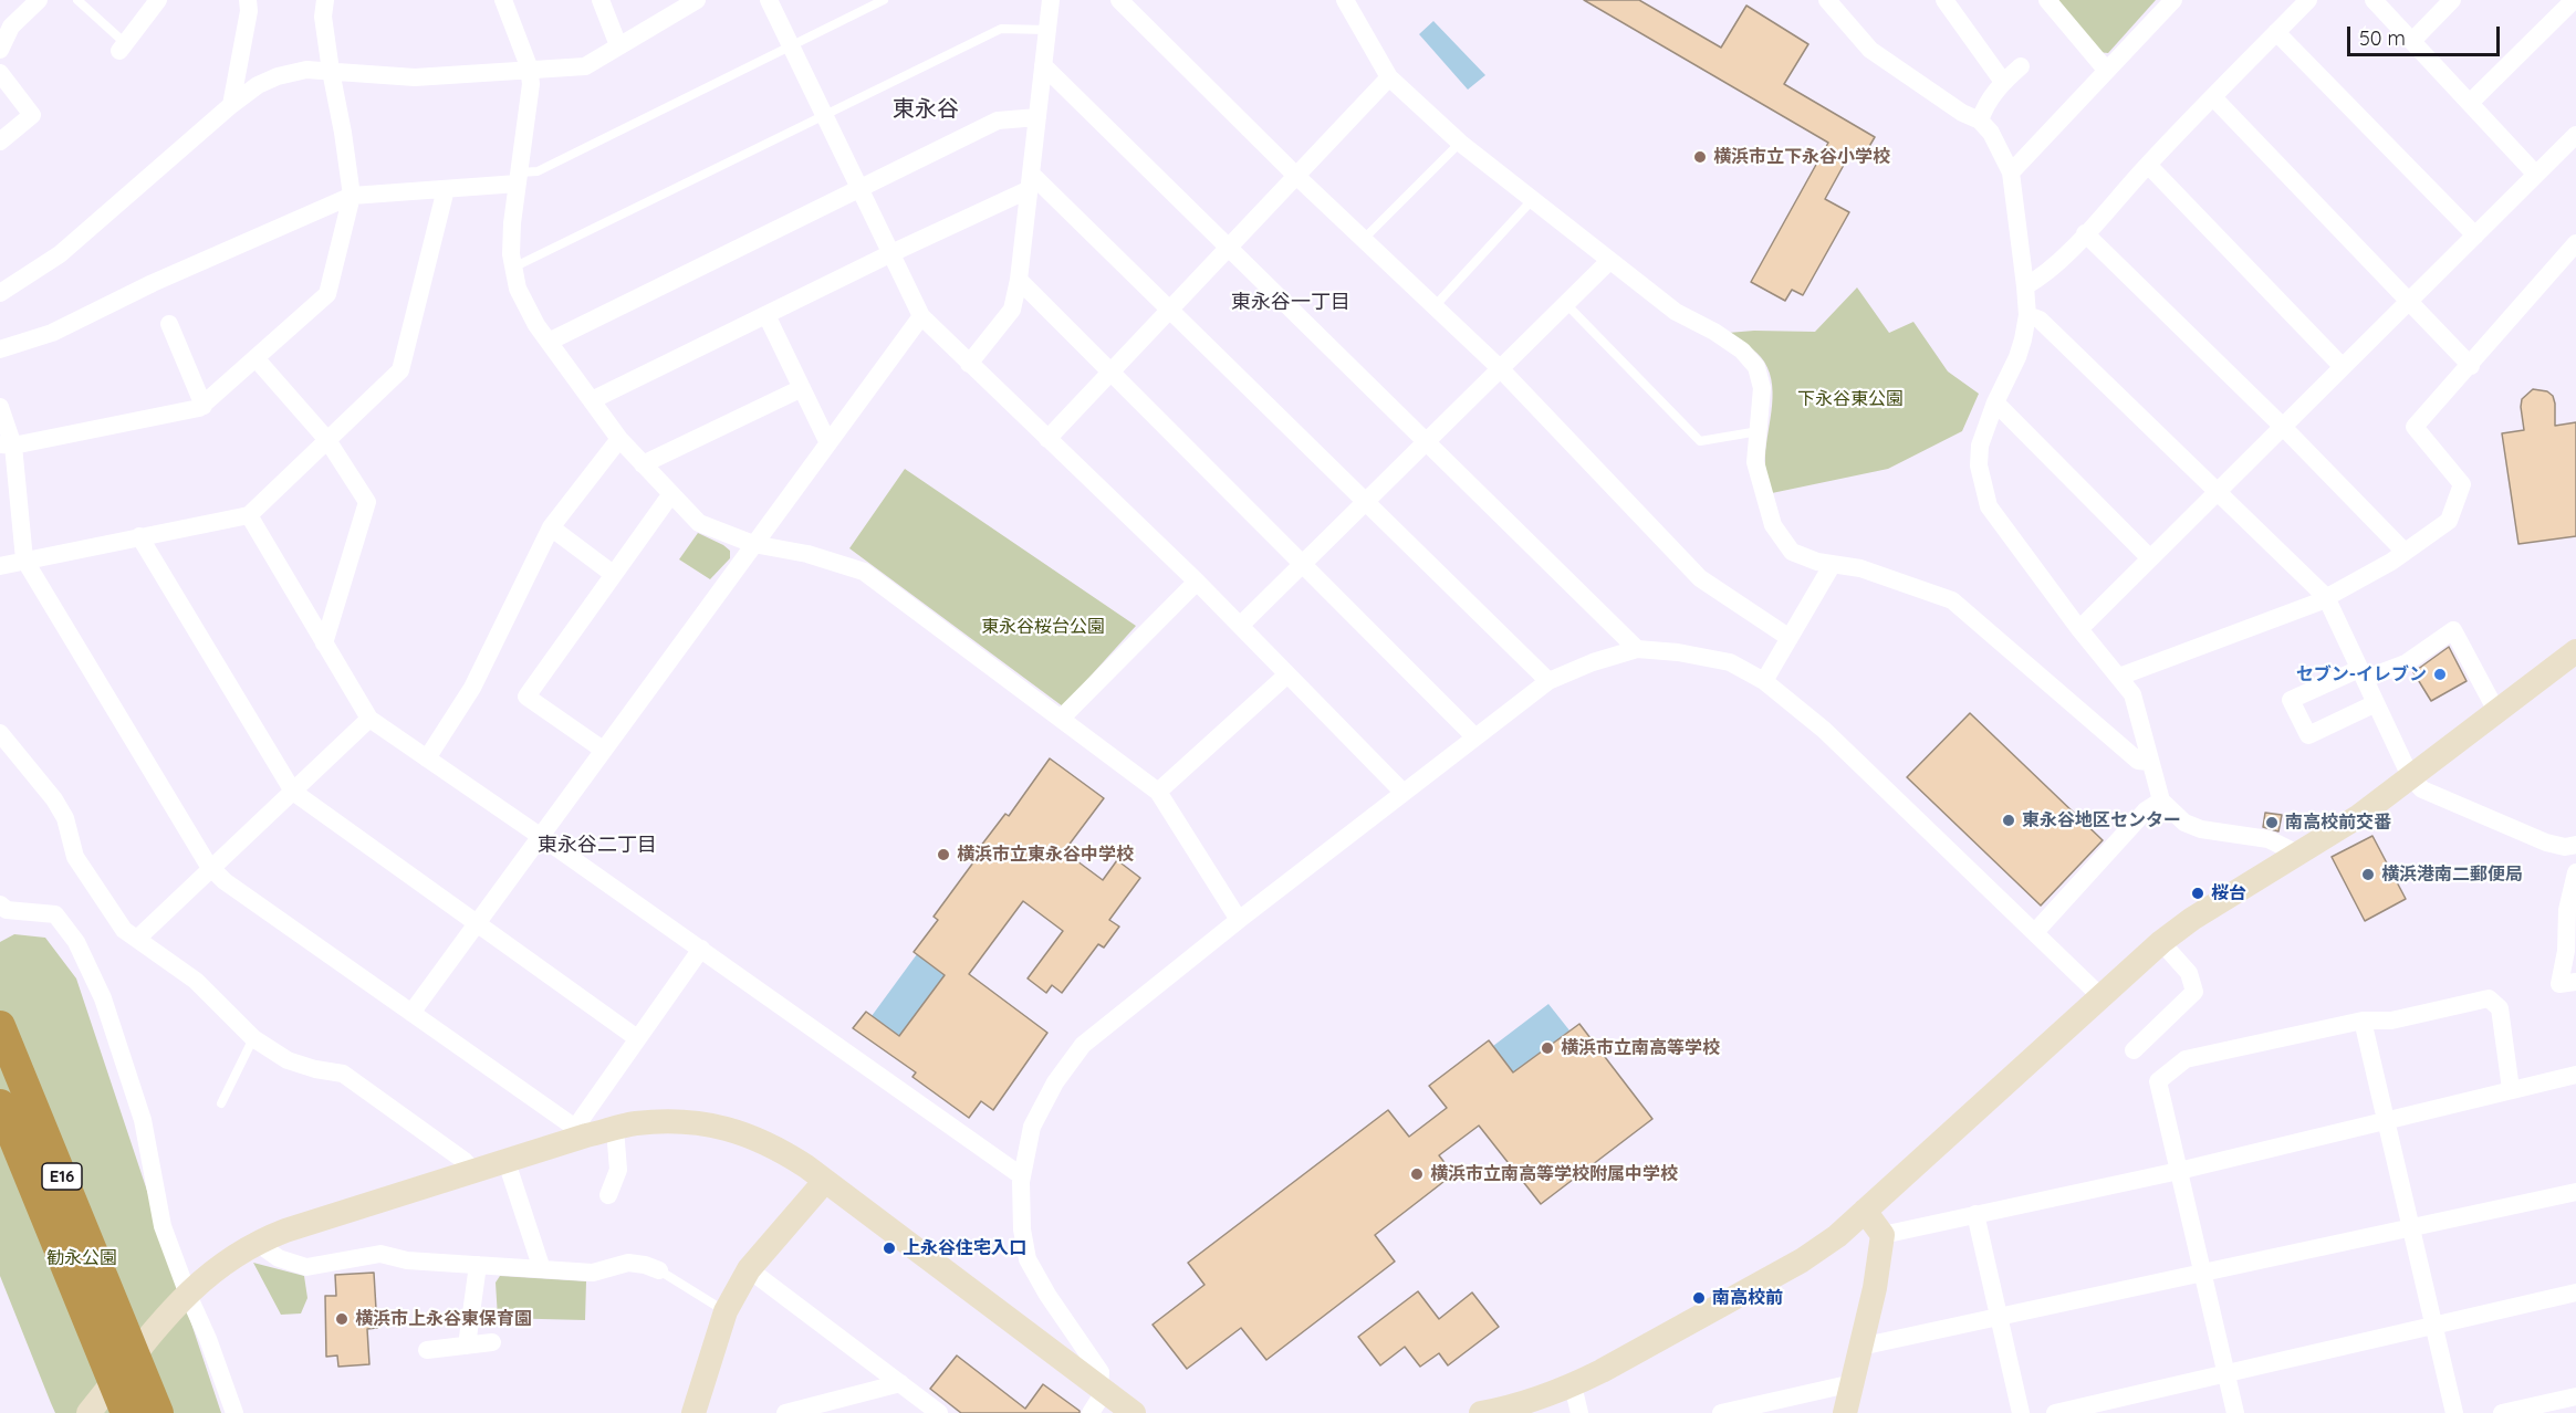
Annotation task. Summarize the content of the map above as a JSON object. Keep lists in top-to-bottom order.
{
  "streets": {
    "highway": ["E16"]
  },
  "districts": ["東永谷", "東永谷一丁目", "東永谷二丁目"],
  "parks": ["下永谷東公園", "東永谷桜台公園", "勧永公園"],
  "places": [
    "横浜市立下永谷小学校",
    "セブン-イレブン",
    "東永谷地区センター",
    "南高校前交番",
    "横浜市立東永谷中学校",
    "横浜港南二郵便局",
    "桜台",
    "横浜市立南高等学校",
    "横浜市立南高等学校附属中学校",
    "上永谷住宅入口",
    "南高校前",
    "横浜市上永谷東保育園"
  ],
  "scale_bar": "50 m"
}
